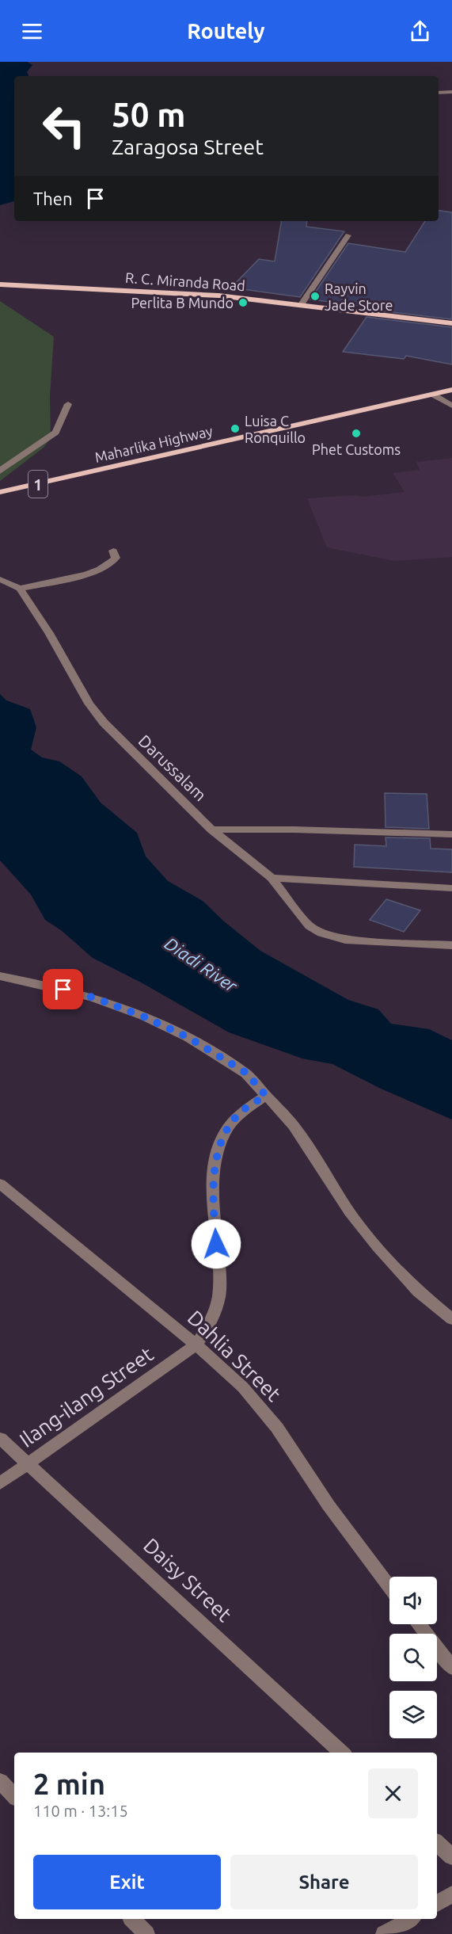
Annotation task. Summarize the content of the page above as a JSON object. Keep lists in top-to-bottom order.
{
  "streets": {
    "main road": ["R. C. Miranda Road", "Maharlika Highway", "1"],
    "street": [
      "Darussalam",
      "Dahlia Street",
      "Ilang-ilang Street",
      "Daisy Street"
    ]
  },
  "crossings": [
    ["Dahlia Street", "Ilang-ilang Street"],
    ["Ilang-ilang Street", "Daisy Street"]
  ],
  "water": ["Diadi River"],
  "places": [
    "Rayvin Jade Store",
    "Perlita B Mundo",
    "Luisa C Ronquillo",
    "Phet Customs"
  ],
  "page": {
    "header": "Routely",
    "turn": ["50 m", "Zaragosa Street"],
    "then": "Then",
    "heading": ["2 min", "110 m · 13:15"],
    "buttons": ["Exit", "Share"]
  }
}
